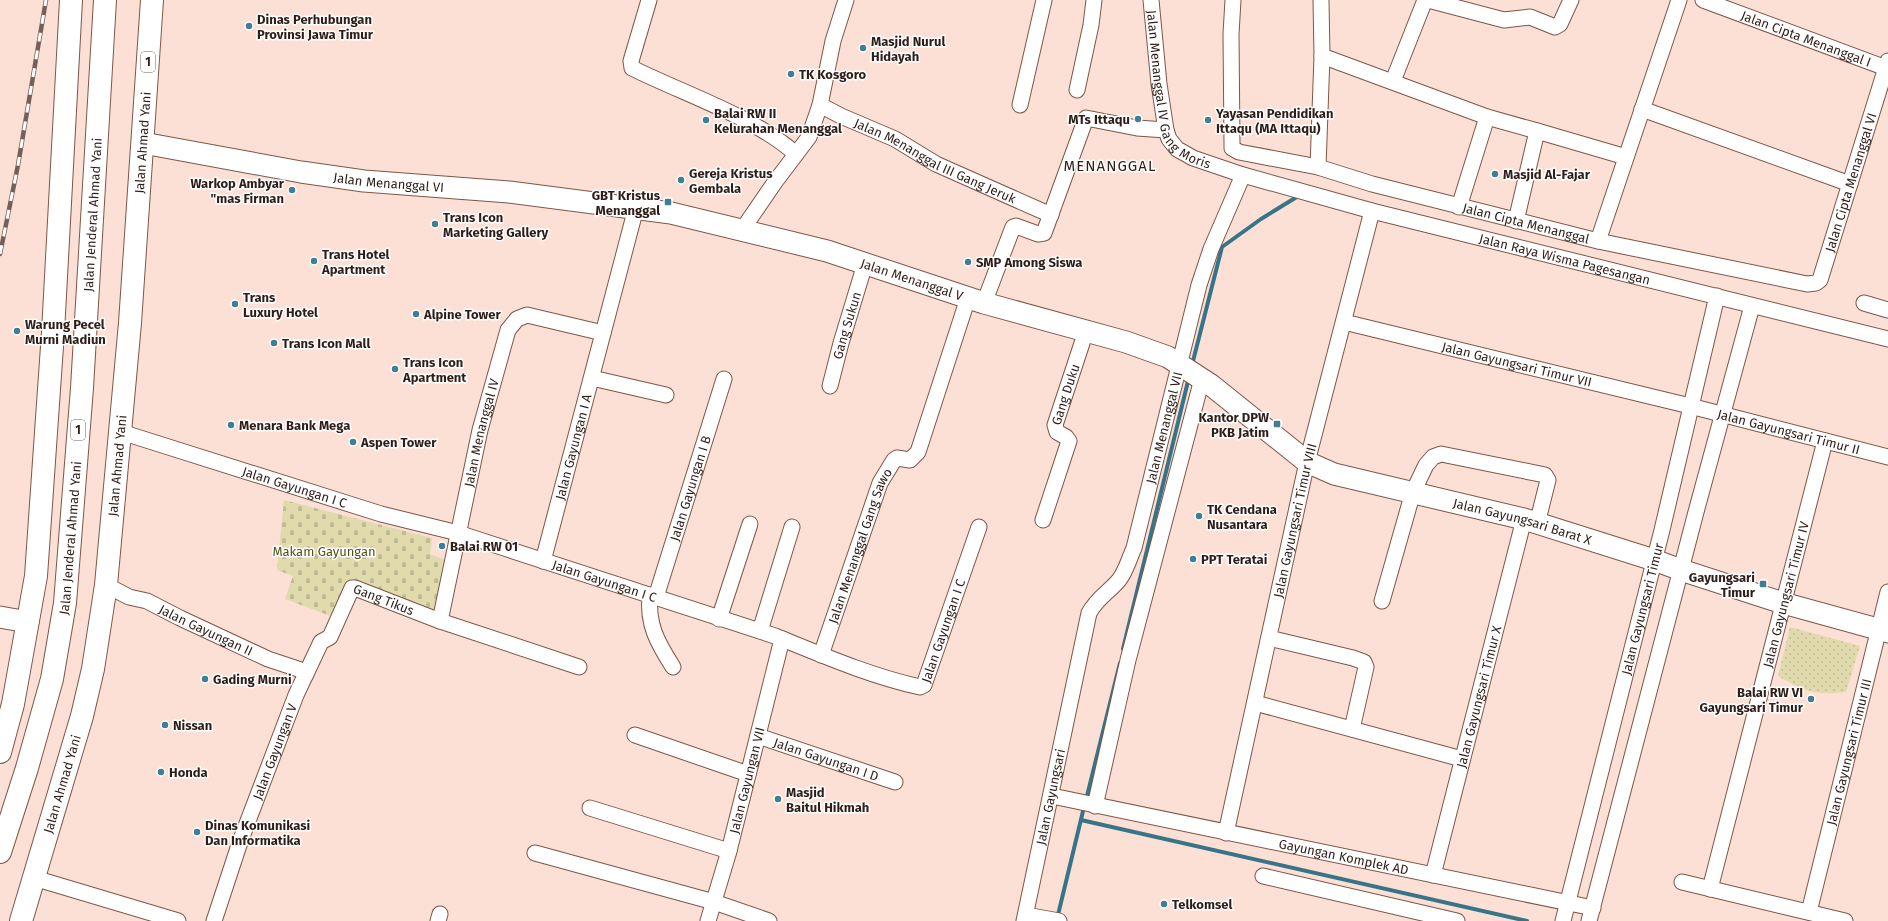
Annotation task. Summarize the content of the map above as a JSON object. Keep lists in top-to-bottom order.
{
  "streets": {
    "highway": ["1", "Jalan Ahmad Yani", "Jalan Jenderal Ahmad Yani"],
    "street": [
      "Jalan Cipta Menanggal I",
      "Jalan Menanggal IV Gang Moris",
      "Jalan Menanggal III Gang Jeruk",
      "Jalan Menanggal VI",
      "Jalan Cipta Menanggal VI",
      "Jalan Cipta Menanggal",
      "Jalan Raya Wisma Pagesangan",
      "Jalan Menanggal V",
      "Gang Sukun",
      "Jalan Gayungsari Timur VII",
      "Gang Duku",
      "Jalan Menanggal VII",
      "Jalan Gayungsari Timur II",
      "Jalan Menanggal IV",
      "Jalan Gayungan I A",
      "Jalan Gayungan I C",
      "Jalan Gayungan I B",
      "Jalan Gayungsari Timur VIII",
      "Jalan Gayungsari Barat X",
      "Jalan Menanggal Gang Sawo",
      "Jalan Gayungsari Timur IV",
      "Gang Tikus",
      "Jalan Gayungsari Timur",
      "Jalan Gayungan II",
      "Jalan Gayungsari Timur X",
      "Jalan Gayungan V",
      "Jalan Gayungsari Timur III",
      "Jalan Gayungan I D",
      "Jalan Gayungan VII",
      "Jalan Gayungsari",
      "Gayungan Komplek AD"
    ]
  },
  "crossings": [
    ["Jalan Cipta Menanggal I", "Jalan Cipta Menanggal VI"],
    ["Jalan Menanggal IV Gang Moris", "Jalan Raya Wisma Pagesangan"],
    ["Jalan Menanggal IV Gang Moris", "Jalan Menanggal VII"],
    ["Jalan Ahmad Yani", "Jalan Menanggal VI"],
    ["Jalan Ahmad Yani", "Jalan Gayungan I C"],
    ["Jalan Ahmad Yani", "Jalan Gayungan II"],
    ["Jalan Menanggal VI", "Jalan Menanggal V"],
    ["Jalan Cipta Menanggal VI", "Jalan Cipta Menanggal"],
    ["Jalan Raya Wisma Pagesangan", "Jalan Menanggal VII"],
    ["Jalan Raya Wisma Pagesangan", "Jalan Gayungsari Timur VIII"],
    ["Jalan Raya Wisma Pagesangan", "Jalan Gayungsari Timur"],
    ["Jalan Menanggal V", "Gang Sukun"],
    ["Jalan Menanggal V", "Gang Duku"],
    ["Jalan Menanggal V", "Jalan Menanggal VII"],
    ["Jalan Menanggal V", "Jalan Gayungsari Barat X"],
    ["Jalan Menanggal V", "Jalan Menanggal Gang Sawo"],
    ["Jalan Gayungsari Timur VII", "Jalan Gayungsari Timur II"],
    ["Jalan Gayungsari Timur VII", "Jalan Gayungsari Timur VIII"],
    ["Jalan Gayungsari Timur VII", "Jalan Gayungsari Timur"],
    ["Jalan Menanggal VII", "Jalan Gayungsari Barat X"],
    ["Jalan Menanggal VII", "Jalan Gayungsari"],
    ["Jalan Gayungsari Timur II", "Jalan Gayungsari Timur IV"],
    ["Jalan Gayungsari Timur II", "Jalan Gayungsari Timur"],
    ["Jalan Menanggal IV", "Jalan Gayungan I A"],
    ["Jalan Menanggal IV", "Jalan Gayungan I C"],
    ["Jalan Menanggal IV", "Gang Tikus"],
    ["Jalan Gayungan I A", "Jalan Gayungan I C"],
    ["Jalan Gayungan I C", "Jalan Gayungan I B"],
    ["Jalan Gayungan I C", "Jalan Menanggal Gang Sawo"],
    ["Jalan Gayungan I C", "Jalan Gayungan VII"],
    ["Jalan Gayungsari Timur VIII", "Jalan Gayungsari Barat X"],
    ["Jalan Gayungsari Timur VIII", "Gayungan Komplek AD"],
    ["Jalan Gayungsari Barat X", "Jalan Gayungsari Timur IV"],
    ["Jalan Gayungsari Barat X", "Jalan Gayungsari Timur"],
    ["Jalan Gayungsari Barat X", "Jalan Gayungsari Timur X"],
    ["Jalan Gayungsari Barat X", "Jalan Gayungsari Timur III"],
    ["Gang Tikus", "Jalan Gayungan II"],
    ["Gang Tikus", "Jalan Gayungan V"],
    ["Jalan Gayungsari Timur", "Gayungan Komplek AD"],
    ["Jalan Gayungan II", "Jalan Gayungan V"],
    ["Jalan Gayungsari Timur X", "Gayungan Komplek AD"],
    ["Jalan Gayungan I D", "Jalan Gayungan VII"],
    ["Jalan Gayungsari", "Gayungan Komplek AD"]
  ],
  "districts": ["MENANGGAL"],
  "parks": ["Makam Gayungan"],
  "places": {
    "other": [
      "Dinas Perhubungan Provinsi Jawa Timur",
      "Masjid Nurul Hidayah",
      "TK Kosgoro",
      "MTs Ittaqu",
      "Balai RW II Kelurahan Menanggal",
      "Yayasan Pendidikan Ittaqu (MA Ittaqu)",
      "Masjid Al-Fajar",
      "Gereja Kristus Gembala",
      "Warkop Ambyar \"mas Firman",
      "Trans Icon Marketing Gallery",
      "Trans Hotel Apartment",
      "SMP Among Siswa",
      "Trans Luxury Hotel",
      "Alpine Tower",
      "Warung Pecel Murni Madiun",
      "Trans Icon Mall",
      "Trans Icon Apartment",
      "Menara Bank Mega",
      "Aspen Tower",
      "TK Cendana Nusantara",
      "Balai RW 01",
      "PPT Teratai",
      "Gading Murni",
      "Balai RW VI Gayungsari Timur",
      "Nissan",
      "Honda",
      "Masjid Baitul Hikmah",
      "Dinas Komunikasi Dan Informatika",
      "Telkomsel"
    ],
    "transit": ["GBT Kristus Menanggal", "Kantor DPW PKB Jatim", "Gayungsari Timur"]
  }
}
